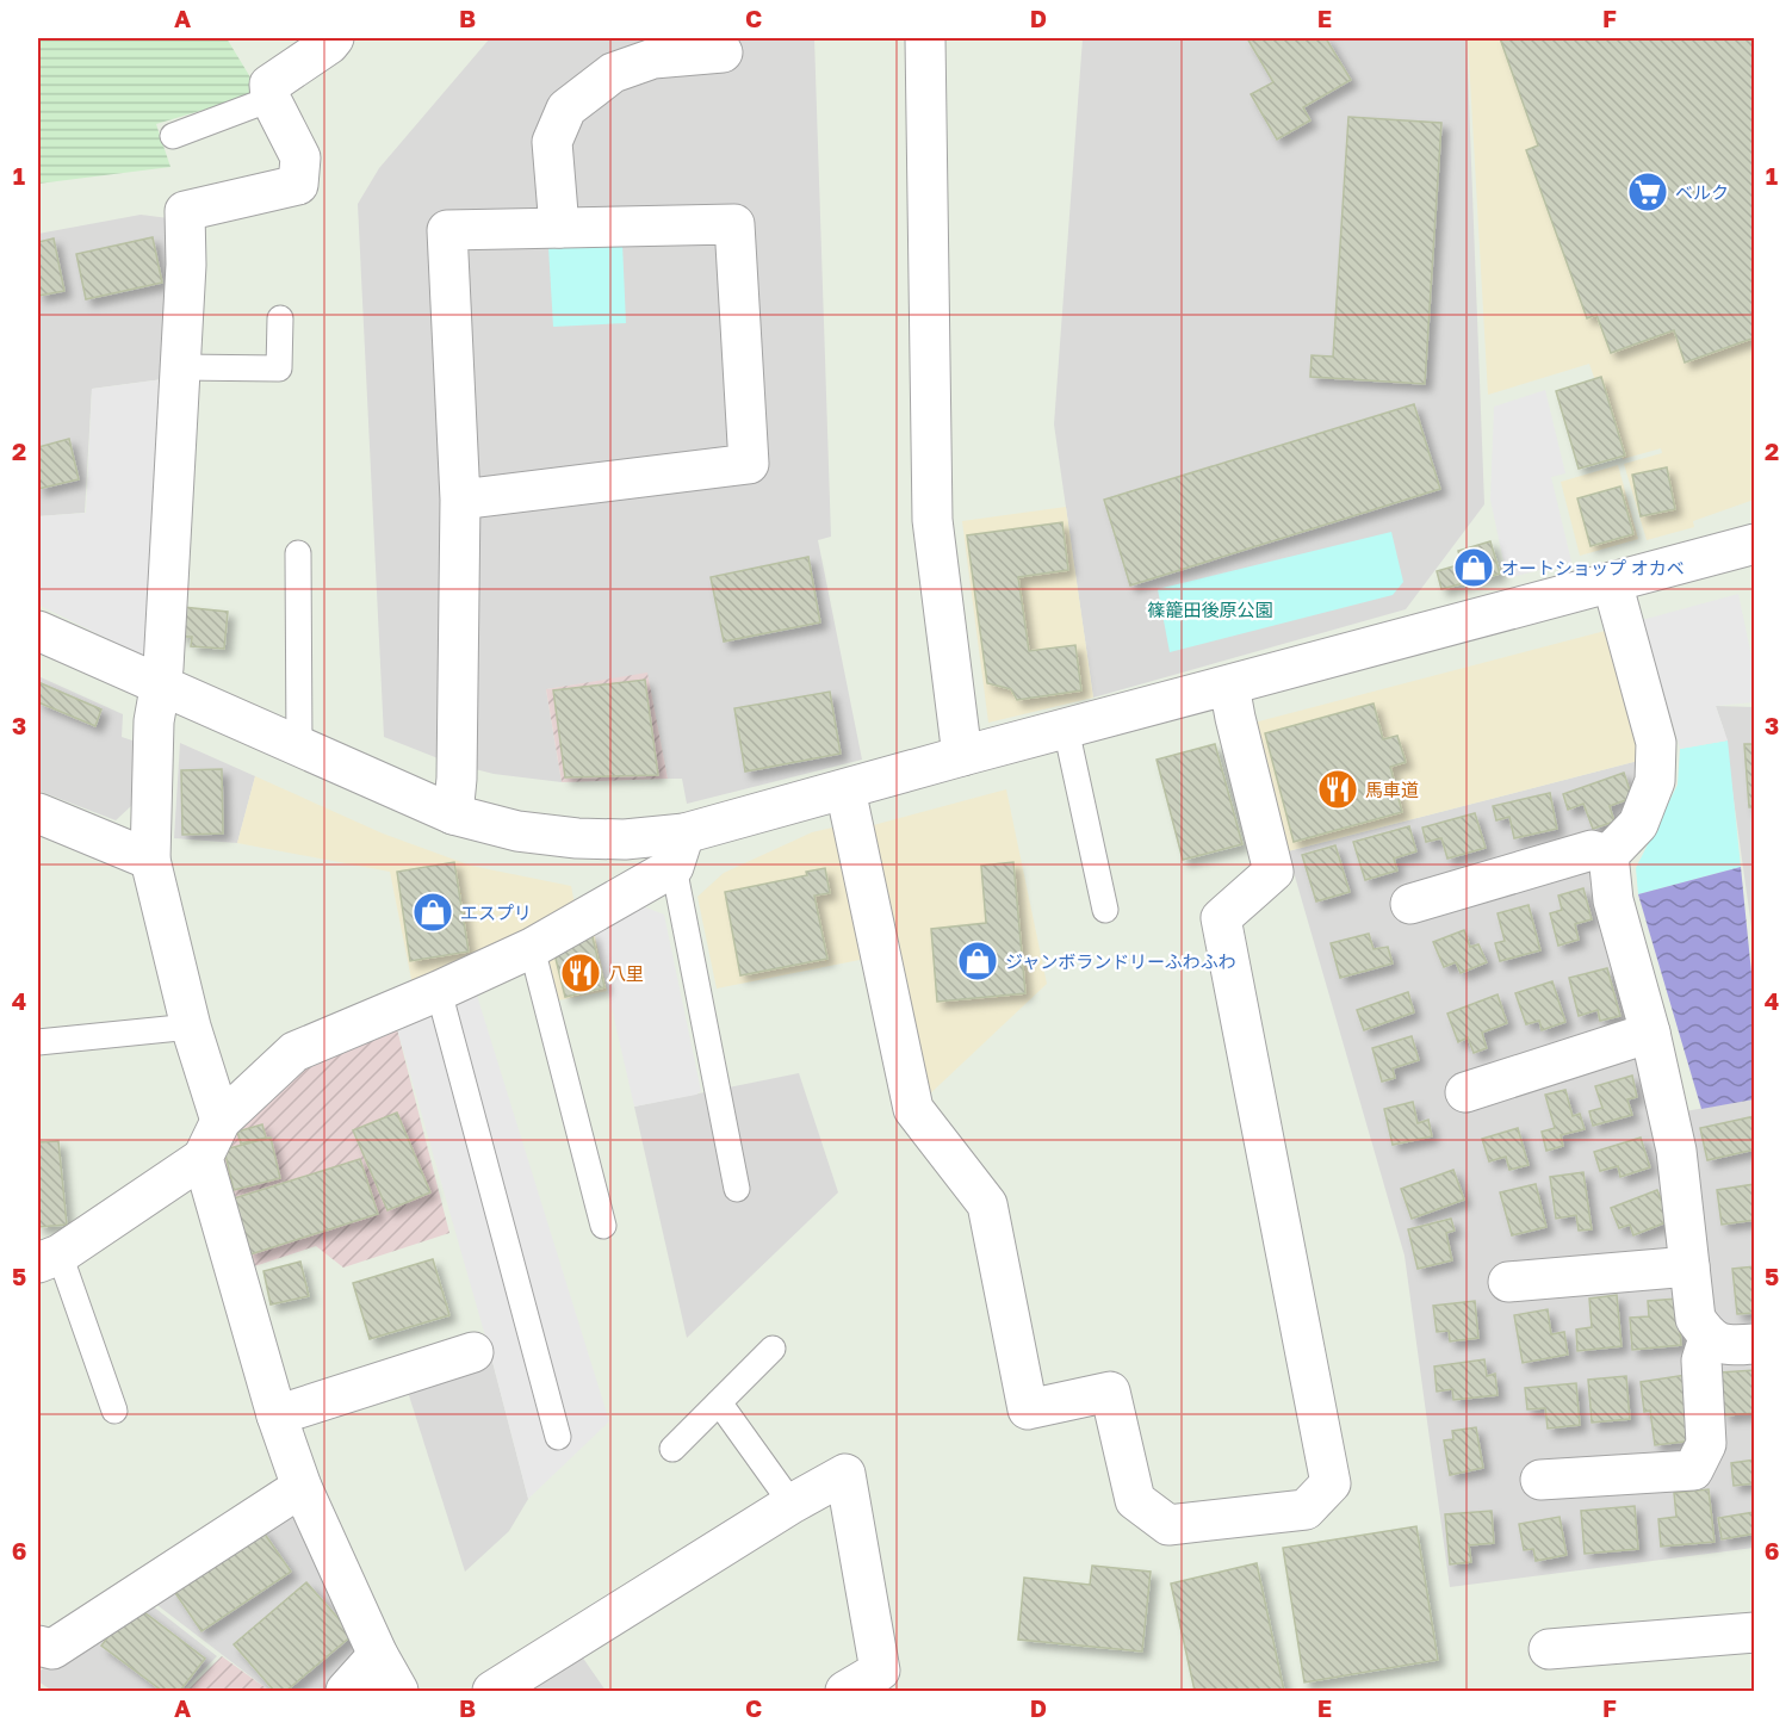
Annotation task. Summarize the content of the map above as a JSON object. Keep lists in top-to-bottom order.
{
  "parks": ["篠籠田後原公園"],
  "places": {
    "supermarket": ["ベルク"],
    "shop": ["オートショップ オカベ", "エスプリ", "ジャンボランドリーふわふわ"],
    "restaurant": ["馬車道", "八里"]
  },
  "grid": {
    "columns": [
      "A",
      "B",
      "C",
      "D",
      "E",
      "F"
    ],
    "rows": [
      "1",
      "2",
      "3",
      "4",
      "5",
      "6"
    ]
  }
}
